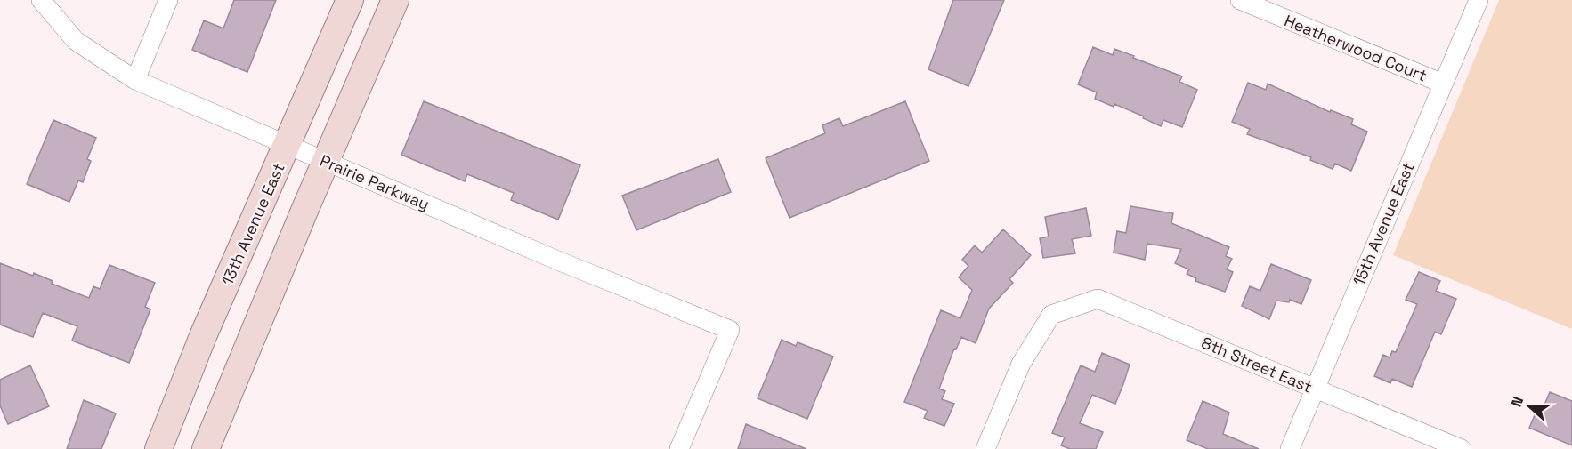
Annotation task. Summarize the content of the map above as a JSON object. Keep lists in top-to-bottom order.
{
  "streets": {
    "main road": ["13th Avenue East"],
    "street": [
      "Heatherwood Court",
      "Prairie Parkway",
      "15th Avenue East",
      "8th Street East"
    ]
  },
  "crossings": [
    ["Heatherwood Court", "15th Avenue East"],
    ["Prairie Parkway", "13th Avenue East"],
    ["15th Avenue East", "8th Street East"]
  ],
  "north": "left"
}
